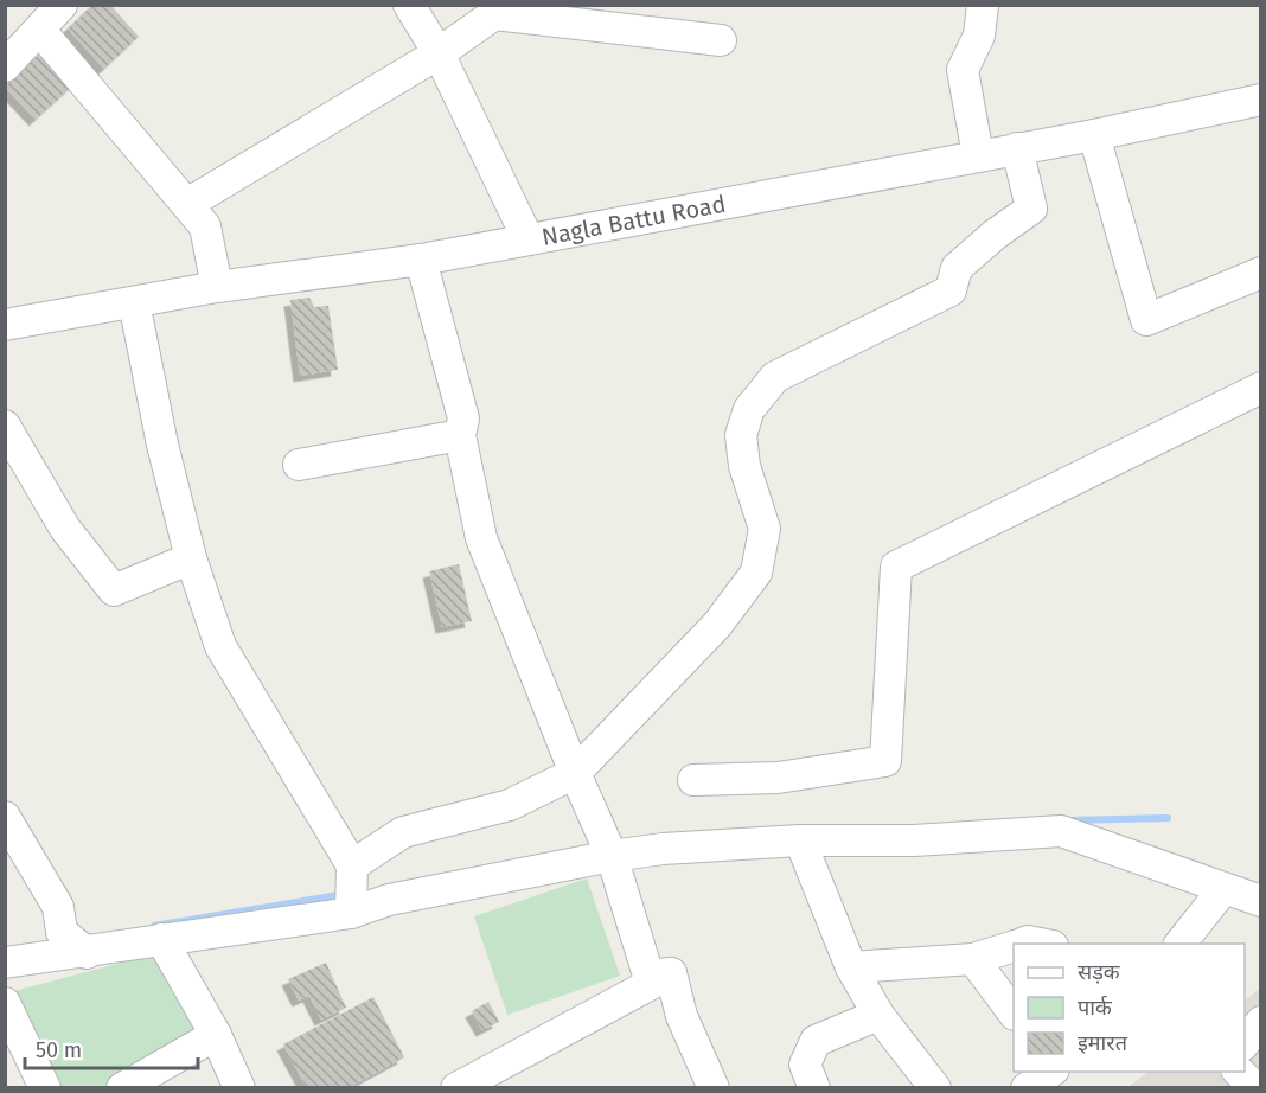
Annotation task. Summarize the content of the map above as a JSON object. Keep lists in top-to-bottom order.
{
  "streets": {
    "street": ["Nagla Battu Road"]
  },
  "legend": ["सड़क", "पार्क", "इमारत"],
  "scale_bar": "50 m"
}
